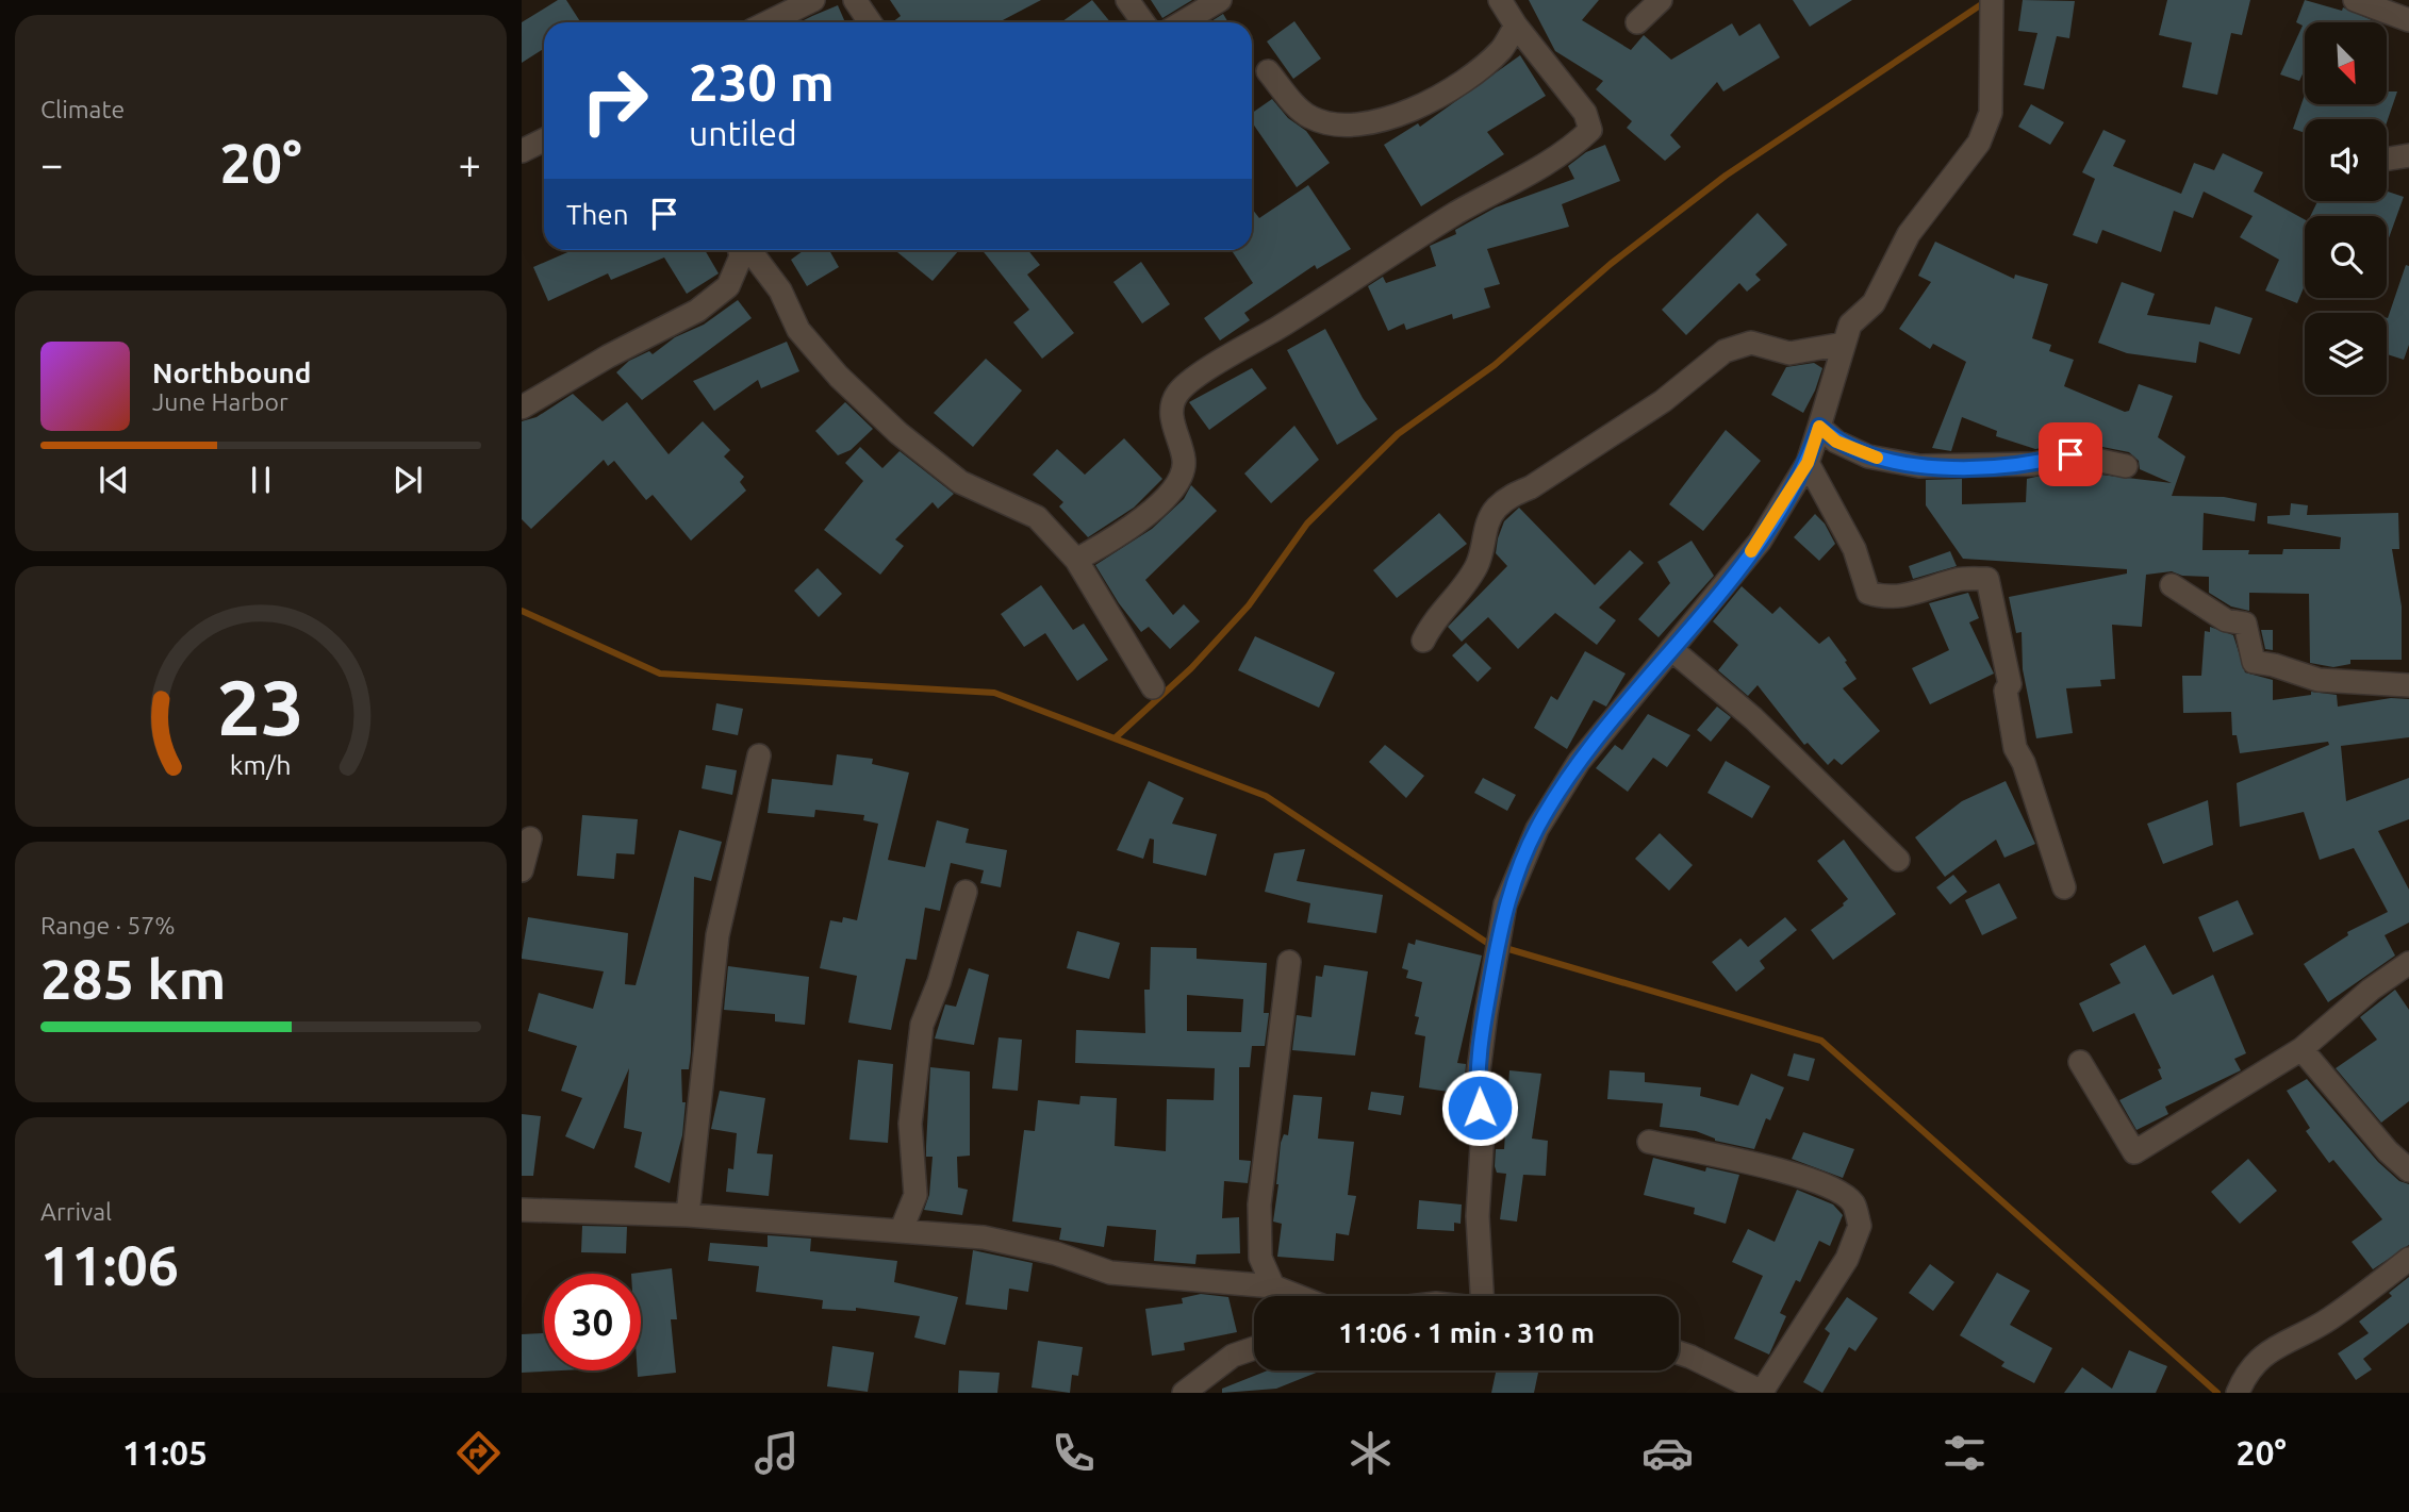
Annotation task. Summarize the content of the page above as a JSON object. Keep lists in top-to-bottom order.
{
  "north": "bottom right",
  "page": {
    "tile": [
      "Climate",
      ["Range · 57%", "285 km"],
      ["Arrival", "11:06"]
    ],
    "turn": ["230 m", "untiled"],
    "heat": ["−", "20°", "+"],
    "then": "Then",
    "song": ["Northbound", "June Harbor"],
    "limit": "30",
    "trip": "11:06 · 1 min · 310 m",
    "tabs": ["11:05", "20°"],
    "gauge": ["23", "km/h"]
  }
}
